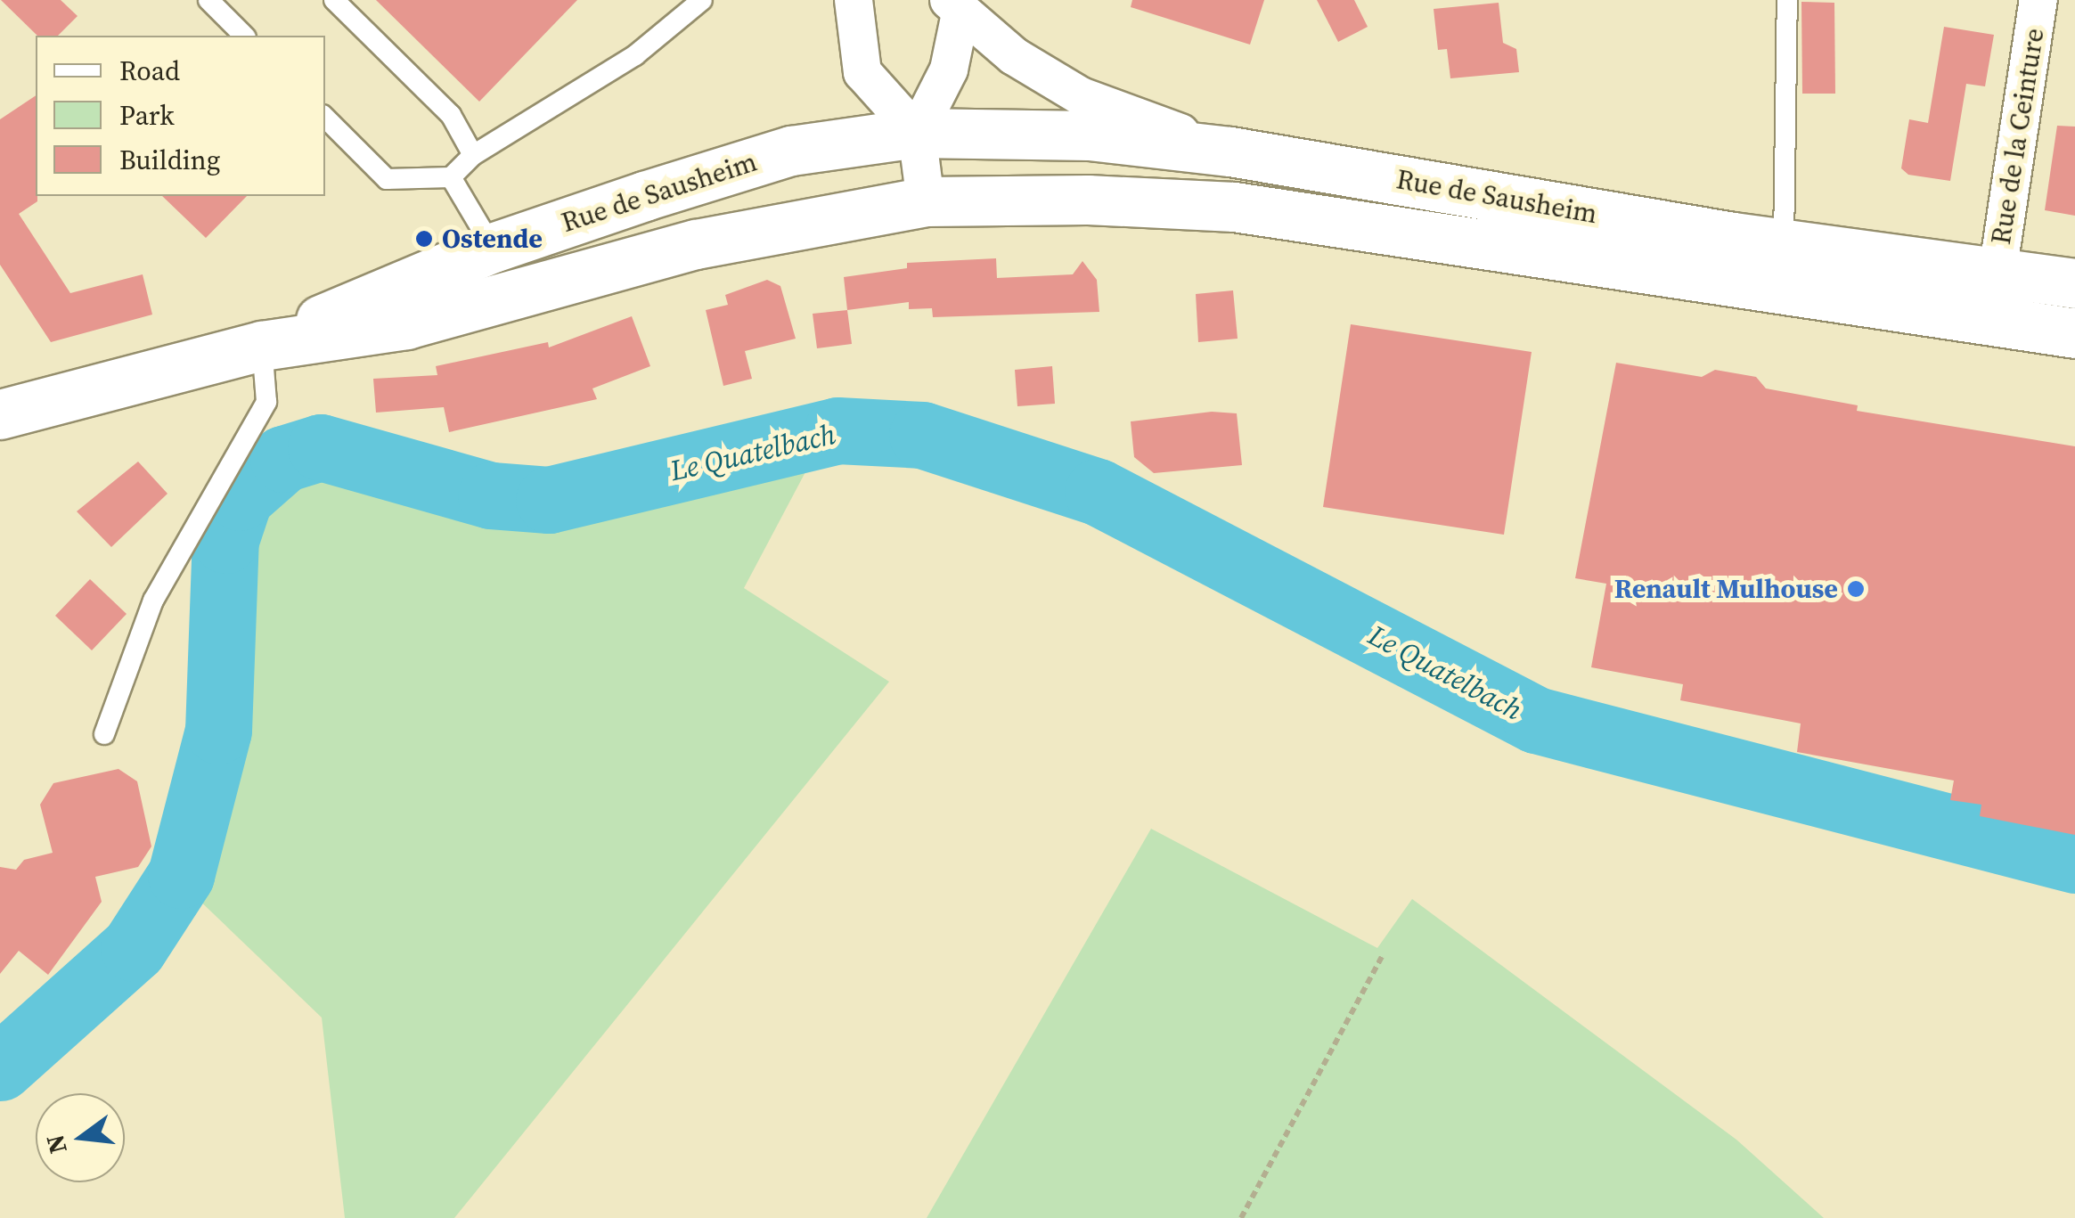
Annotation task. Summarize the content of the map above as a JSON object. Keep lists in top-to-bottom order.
{
  "streets": {
    "main road": ["Rue de Sausheim"],
    "street": ["Rue de la Ceinture"]
  },
  "crossings": [
    ["Rue de la Ceinture", "Rue de Sausheim"]
  ],
  "water": ["Le Quatelbach"],
  "places": ["Ostende", "Renault Mulhouse"],
  "legend": ["Road", "Park", "Building"],
  "north": "left"
}
